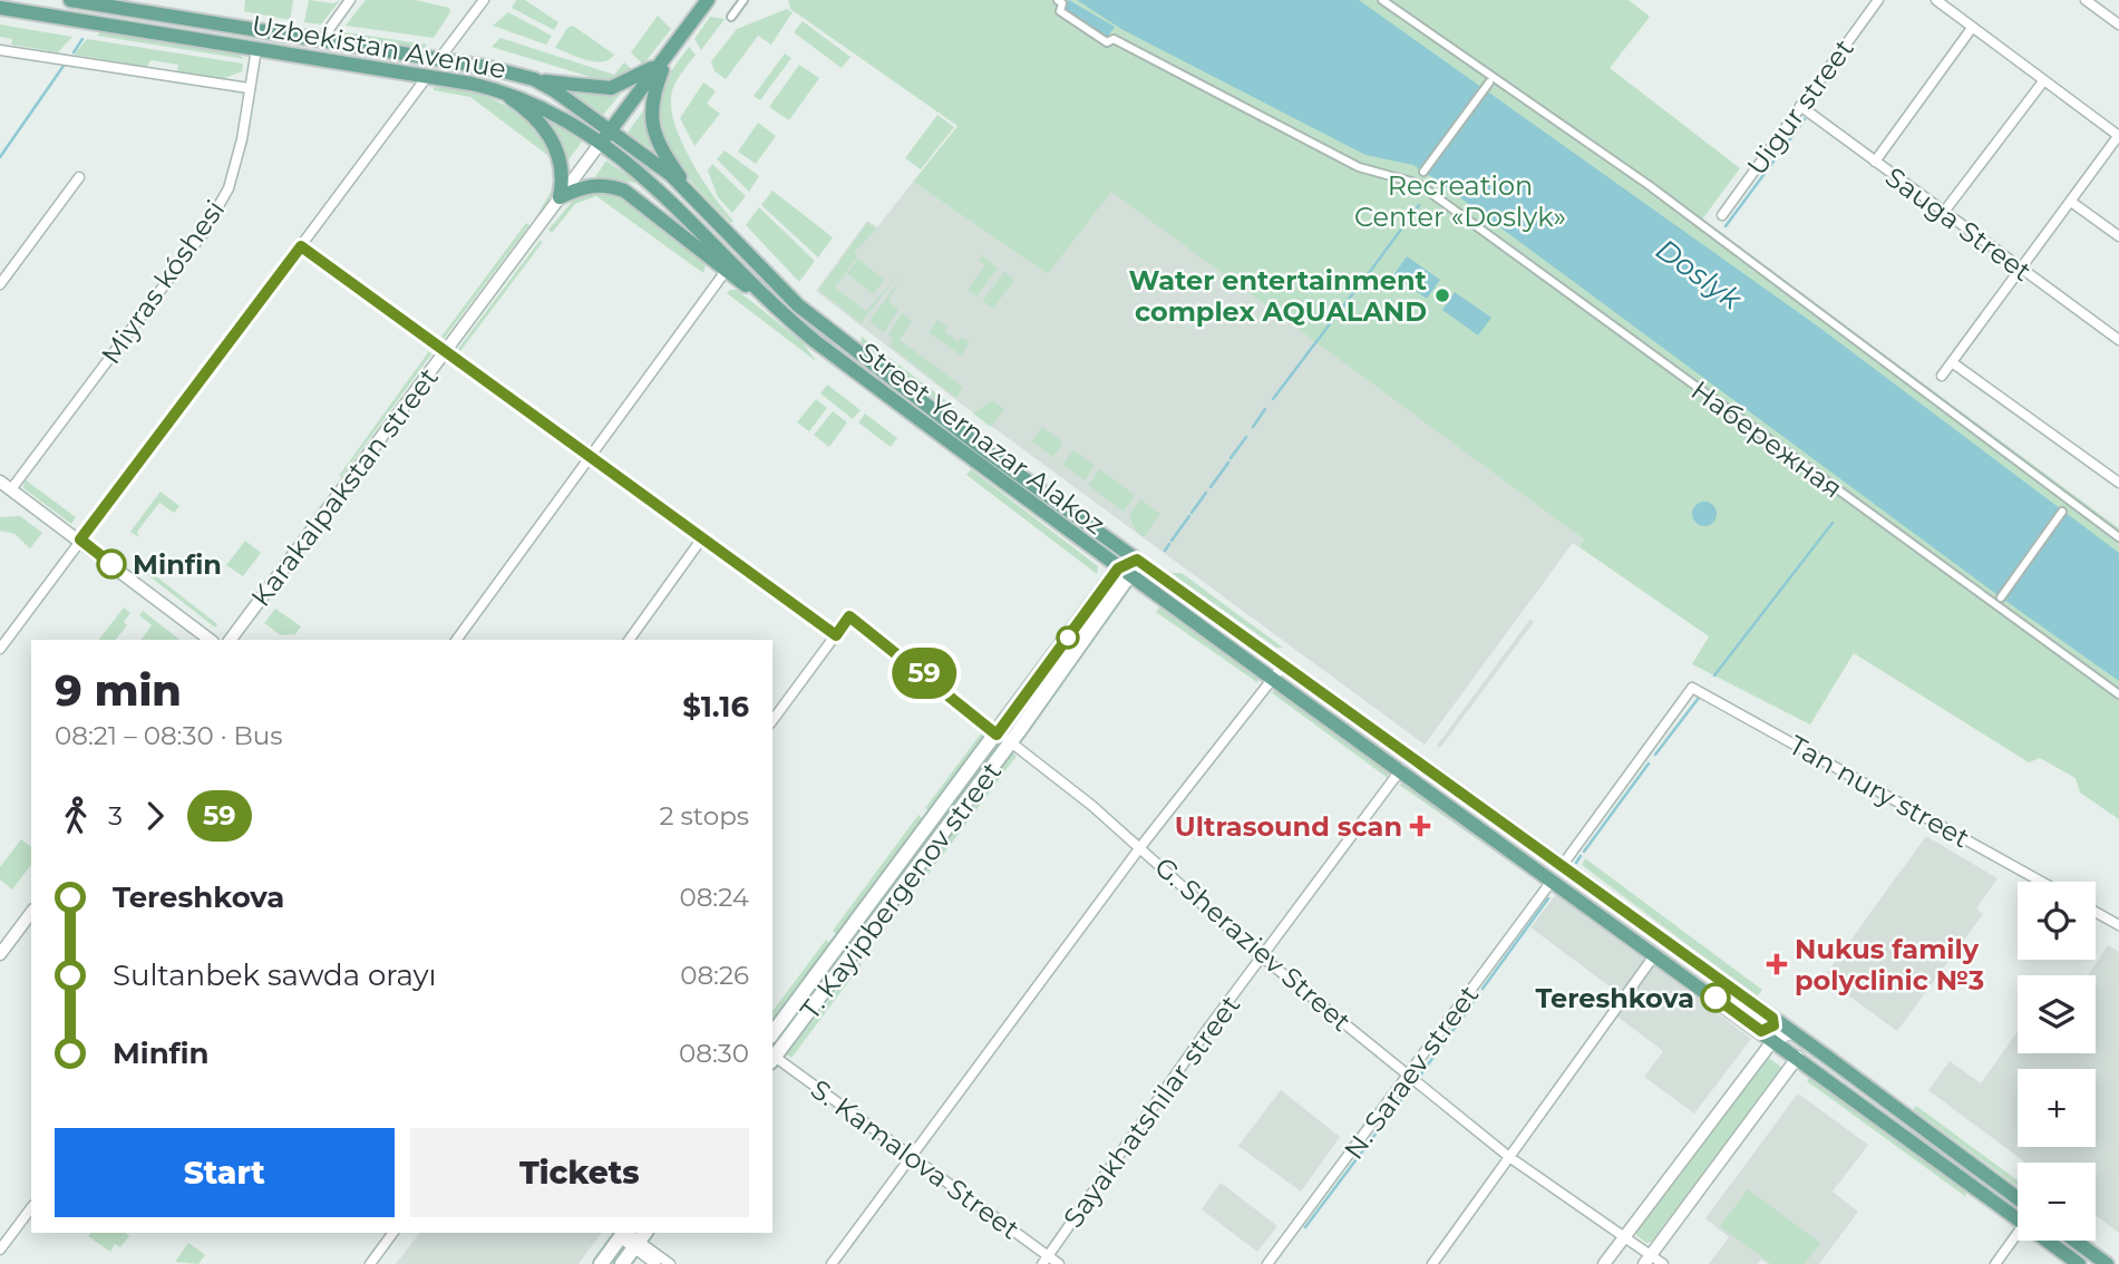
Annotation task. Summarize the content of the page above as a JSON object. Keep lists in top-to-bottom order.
{
  "streets": {
    "main road": ["Uzbekistan Avenue", "Street Yernazar Alakoz", "T. Kayipbergenov street"],
    "street": [
      "Uigur street",
      "Sauga Street",
      "Miyras kóshesi",
      "Набережная",
      "Karakalpakstan street",
      "Tan nury street",
      "G. Sheraziev Street",
      "N. Saraev street",
      "Sayakhatshilar street",
      "S. Kamalova Street"
    ]
  },
  "crossings": [
    ["Uzbekistan Avenue", "Miyras kóshesi"],
    ["Uzbekistan Avenue", "Street Yernazar Alakoz"],
    ["Uzbekistan Avenue", "Karakalpakstan street"],
    ["Uigur street", "Sauga Street"],
    ["Street Yernazar Alakoz", "Karakalpakstan street"],
    ["Street Yernazar Alakoz", "Tan nury street"],
    ["Street Yernazar Alakoz", "T. Kayipbergenov street"],
    ["Street Yernazar Alakoz", "N. Saraev street"],
    ["Street Yernazar Alakoz", "Sayakhatshilar street"],
    ["T. Kayipbergenov street", "G. Sheraziev Street"],
    ["T. Kayipbergenov street", "S. Kamalova Street"],
    ["G. Sheraziev Street", "N. Saraev street"],
    ["G. Sheraziev Street", "Sayakhatshilar street"],
    ["Sayakhatshilar street", "S. Kamalova Street"]
  ],
  "water": ["Doslyk"],
  "parks": ["Recreation Center «Doslyk»"],
  "places": {
    "other": ["Water entertainment complex AQUALAND", "Minfin", "Tereshkova"],
    "health": ["Ultrasound scan", "Nukus family polyclinic №3"]
  },
  "lines": ["bus line 59"],
  "page": {
    "on_map": "59",
    "heading": ["9 min", "08:21 – 08:30 · Bus", "$1.16"],
    "legs": ["3", "59", "2 stops"],
    "list": [
      {
        "name": "Tereshkova",
        "value": "08:24"
      },
      {
        "name": "Sultanbek sawda orayı",
        "value": "08:26"
      },
      {
        "name": "Minfin",
        "value": "08:30"
      }
    ],
    "map_buttons": ["+", "−"],
    "buttons": ["Start", "Tickets"]
  }
}
